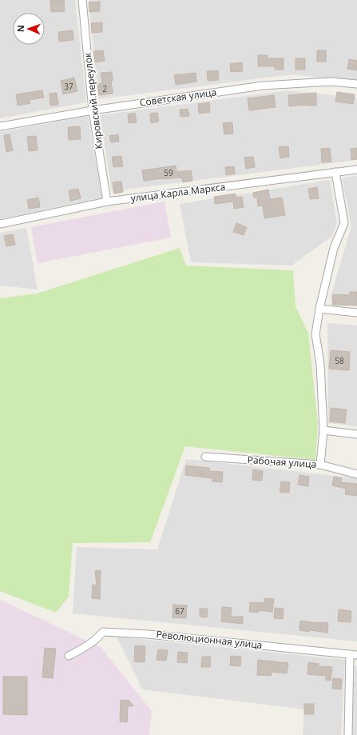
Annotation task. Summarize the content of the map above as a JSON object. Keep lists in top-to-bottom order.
{
  "streets": {
    "street": [
      "Советская улица",
      "Кировский переулок",
      "улица Карла Маркса",
      "Рабочая улица",
      "Революционная улица"
    ]
  },
  "crossings": [
    ["Советская улица", "Кировский переулок"],
    ["Кировский переулок", "улица Карла Маркса"]
  ],
  "house_numbers": [
    "37",
    "2",
    "59",
    "58",
    "67"
  ],
  "north": "left"
}
